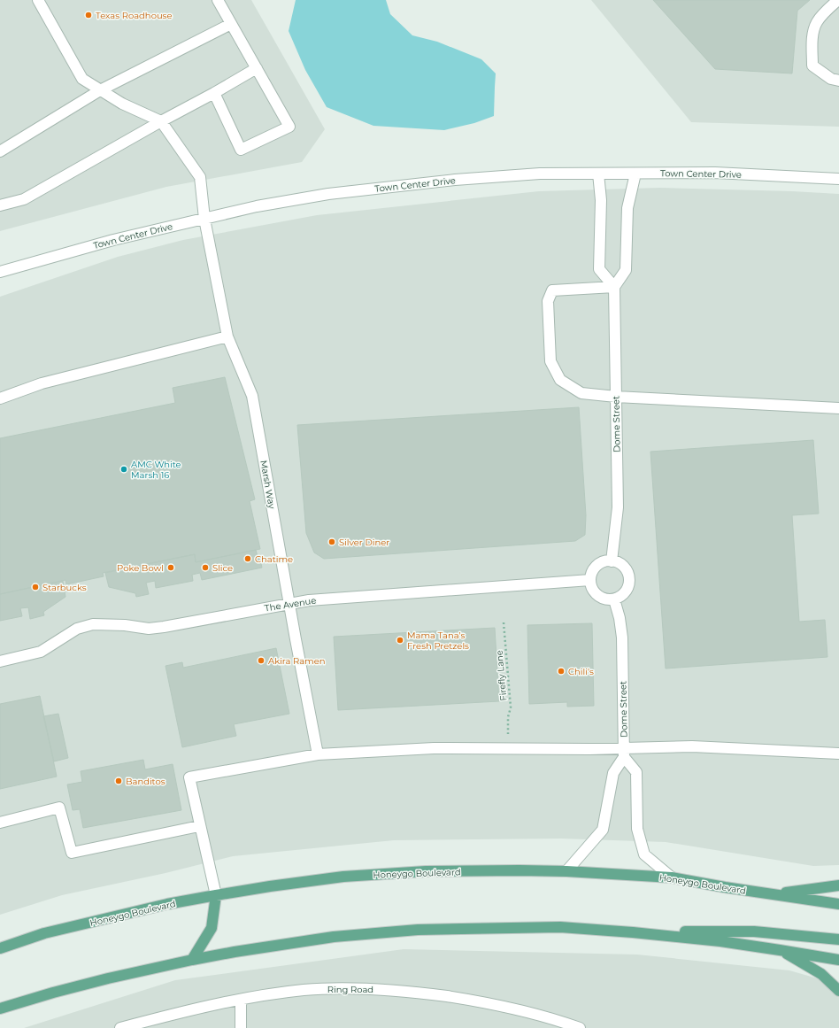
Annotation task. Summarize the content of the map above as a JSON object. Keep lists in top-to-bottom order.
{
  "streets": {
    "main road": ["Honeygo Boulevard"],
    "street": [
      "Town Center Drive",
      "Dome Street",
      "Marsh Way",
      "The Avenue",
      "Ring Road"
    ],
    "path": ["Firefly Lane"]
  },
  "crossings": [
    ["Town Center Drive", "Marsh Way"],
    ["Dome Street", "The Avenue"],
    ["Marsh Way", "The Avenue"]
  ],
  "places": [
    "Texas Roadhouse",
    "AMC White Marsh 16",
    "Silver Diner",
    "Chatime",
    "Poke Bowl",
    "Slice",
    "Starbucks",
    "Mama Tana’s Fresh Pretzels",
    "Akira Ramen",
    "Chili's",
    "Banditos"
  ]
}
